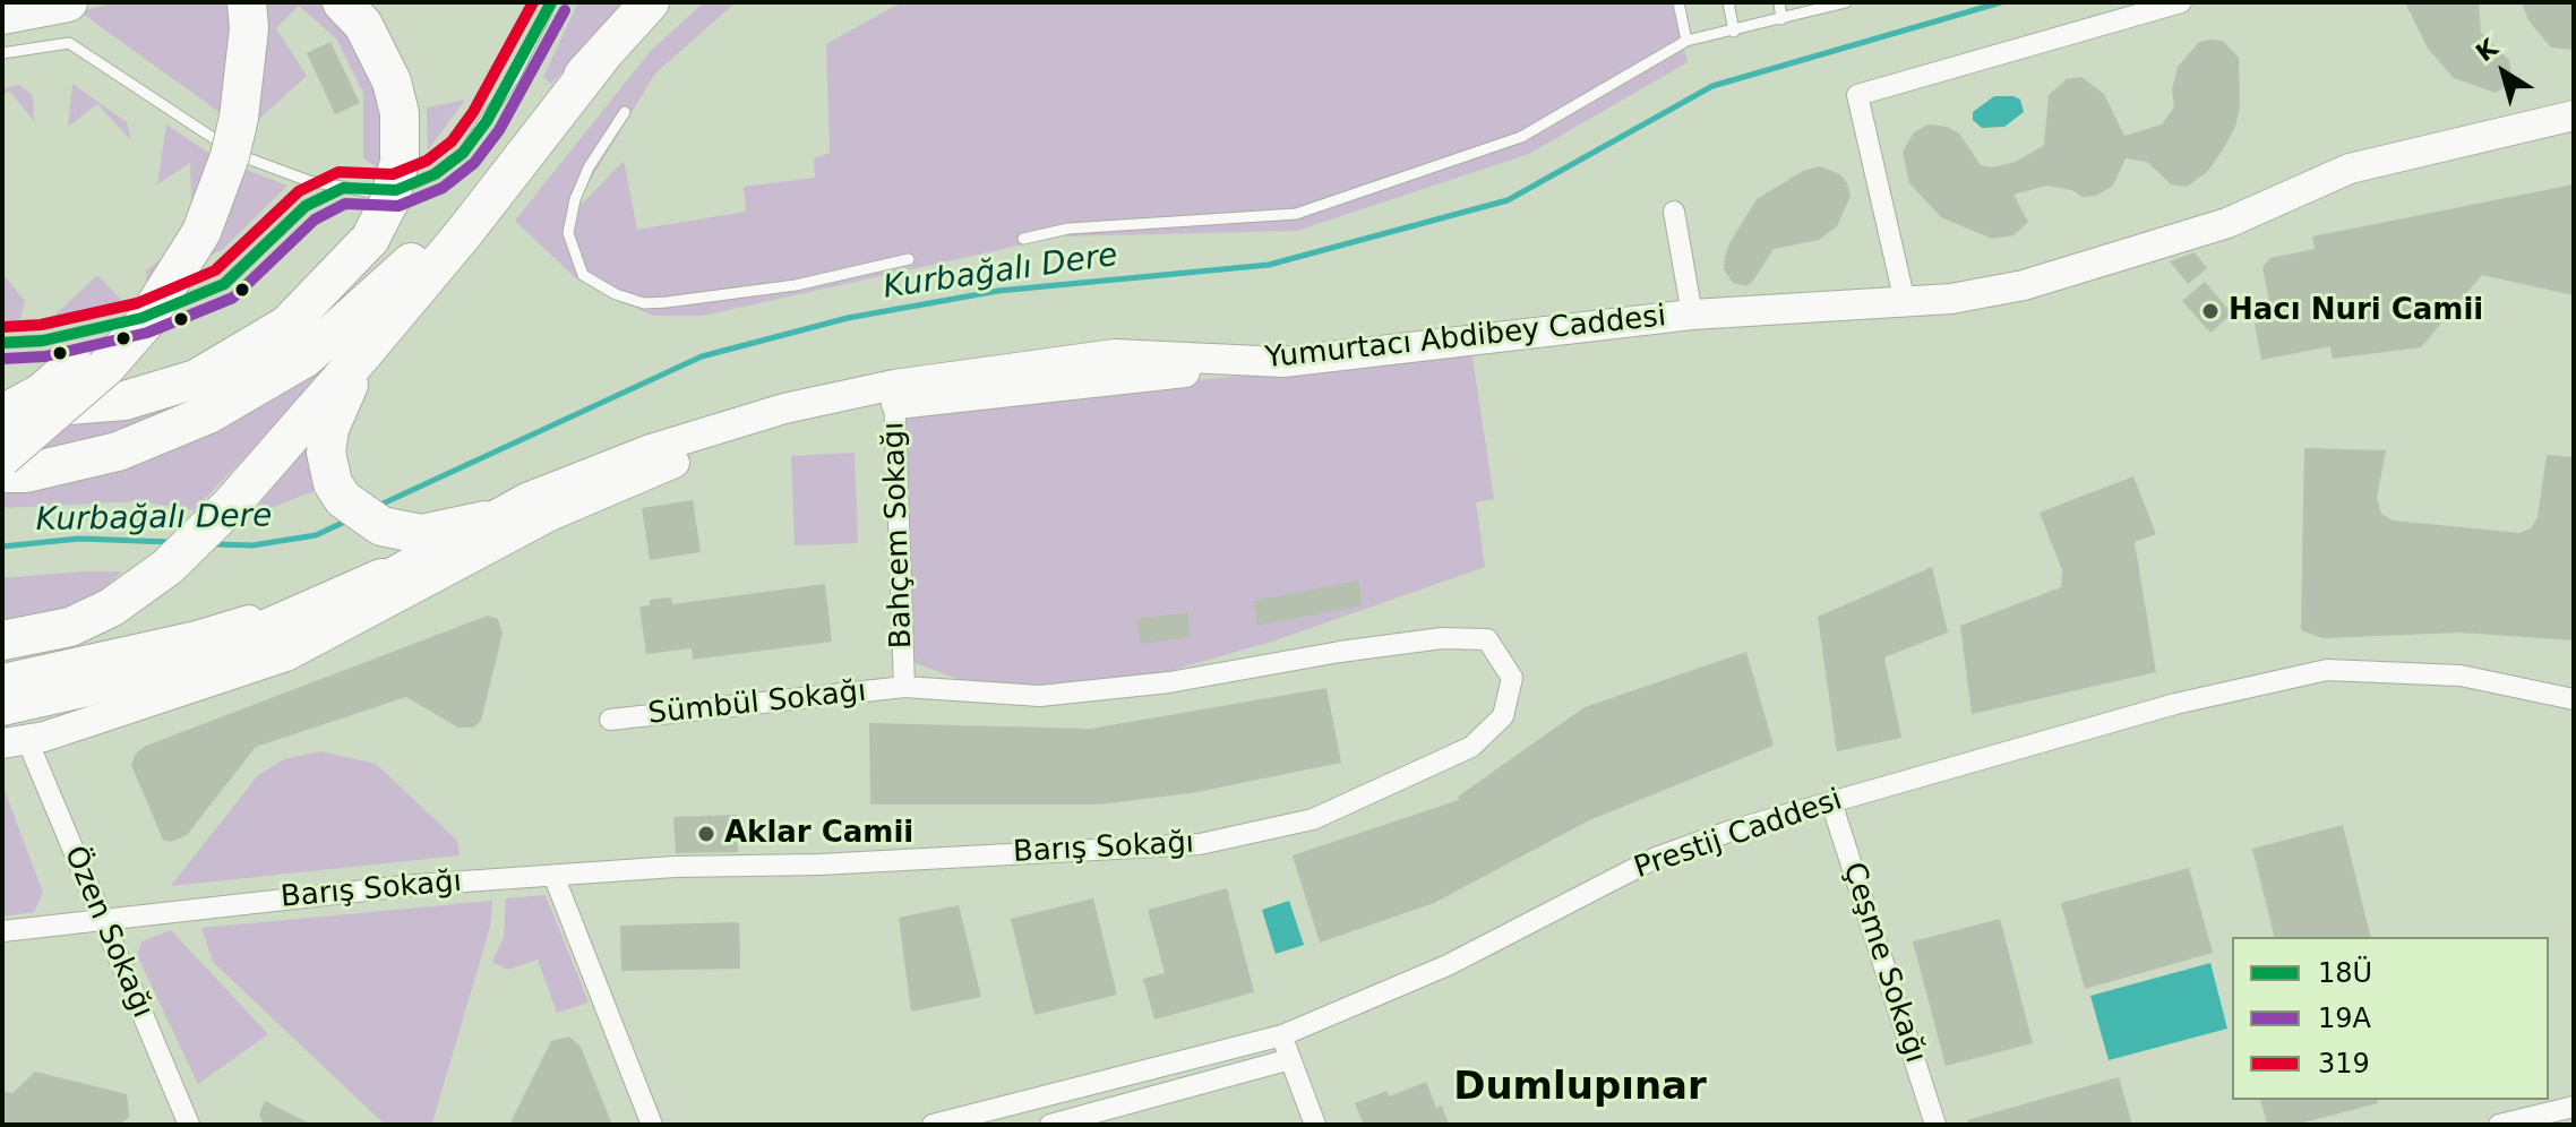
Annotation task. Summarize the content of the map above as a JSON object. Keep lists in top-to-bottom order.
{
  "streets": {
    "main road": ["Yumurtacı Abdibey Caddesi"],
    "street": [
      "Bahçem Sokağı",
      "Sümbül Sokağı",
      "Prestij Caddesi",
      "Barış Sokağı",
      "Özen Sokağı",
      "Çeşme Sokağı"
    ]
  },
  "crossings": [
    ["Yumurtacı Abdibey Caddesi", "Bahçem Sokağı"],
    ["Bahçem Sokağı", "Sümbül Sokağı"],
    ["Bahçem Sokağı", "Barış Sokağı"],
    ["Sümbül Sokağı", "Barış Sokağı"],
    ["Prestij Caddesi", "Çeşme Sokağı"],
    ["Barış Sokağı", "Özen Sokağı"]
  ],
  "districts": ["Dumlupınar"],
  "water": ["Kurbağalı Dere"],
  "places": ["Hacı Nuri Camii", "Aklar Camii"],
  "lines": ["transit line 18Ü", "transit line 319", "transit line 19A"],
  "legend": ["18Ü", "19A", "319"],
  "north": "top left"
}
